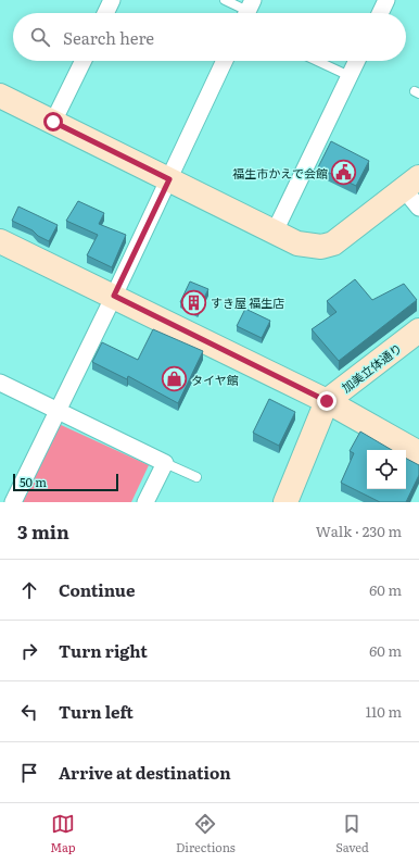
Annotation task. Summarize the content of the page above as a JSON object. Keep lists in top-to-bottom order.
{
  "streets": {
    "street": ["加美立体通り"]
  },
  "places": {
    "public building": ["福生市かえで会館"],
    "building": ["すき屋 福生店"],
    "shop": ["タイヤ館"]
  },
  "scale_bar": "50 m",
  "page": {
    "search": "Search here",
    "scale": "50 m",
    "heading": ["3 min", "Walk · 230 m"],
    "list": [
      ["Continue", "60 m"],
      ["Turn right", "60 m"],
      ["Turn left", "110 m"],
      "Arrive at destination"
    ],
    "nav": ["Map", "Directions", "Saved"]
  }
}
